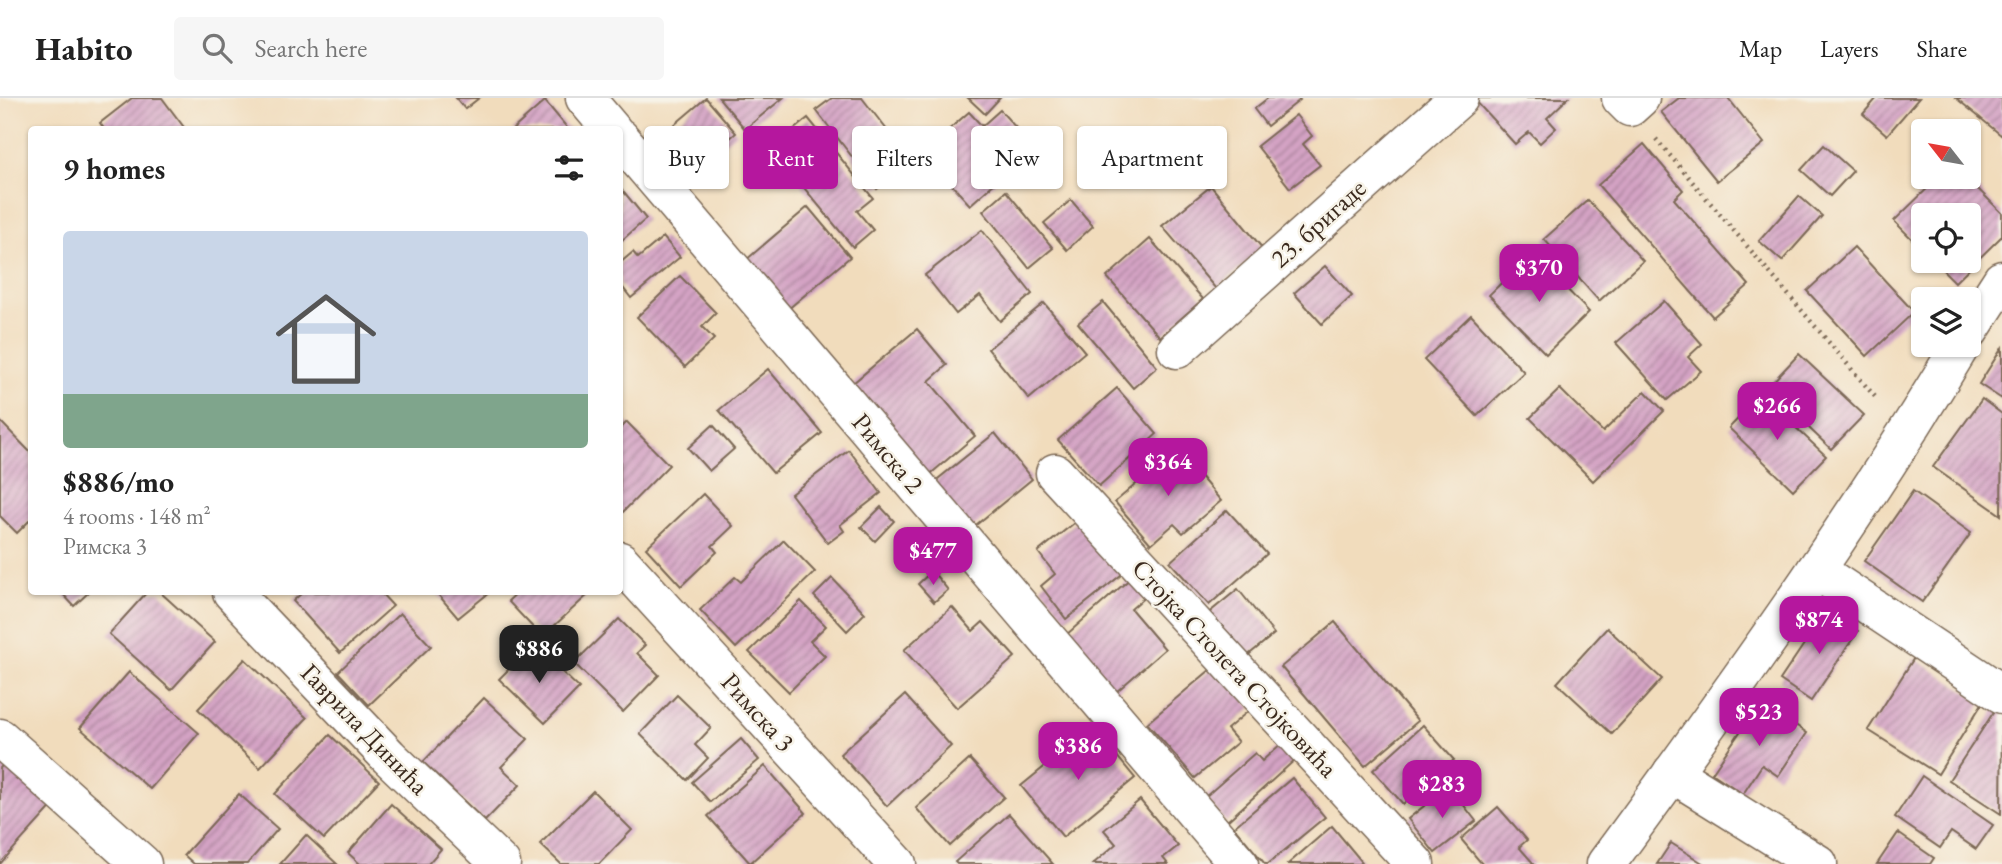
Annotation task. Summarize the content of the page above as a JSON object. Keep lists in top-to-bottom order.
{
  "streets": {
    "street": [
      "23. бригаде",
      "Римска 2",
      "Стојка Столета Стојковића",
      "Римска 3",
      "Гаврила Динића"
    ]
  },
  "north": "top left",
  "page": {
    "header": "Habito",
    "search": "Search here",
    "nav": ["Map", "Layers", "Share"],
    "chip": [
      "Buy",
      "Rent",
      "Filters",
      "New",
      "Apartment"
    ],
    "heading": "9 homes",
    "list": [
      {
        "name": "$886/mo",
        "note": "4 rooms · 148 m² · Римска 3"
      }
    ],
    "price": [
      "$370",
      "$266",
      "$364",
      "$477",
      "$874",
      "$886",
      "$523",
      "$386",
      "$283"
    ]
  }
}
